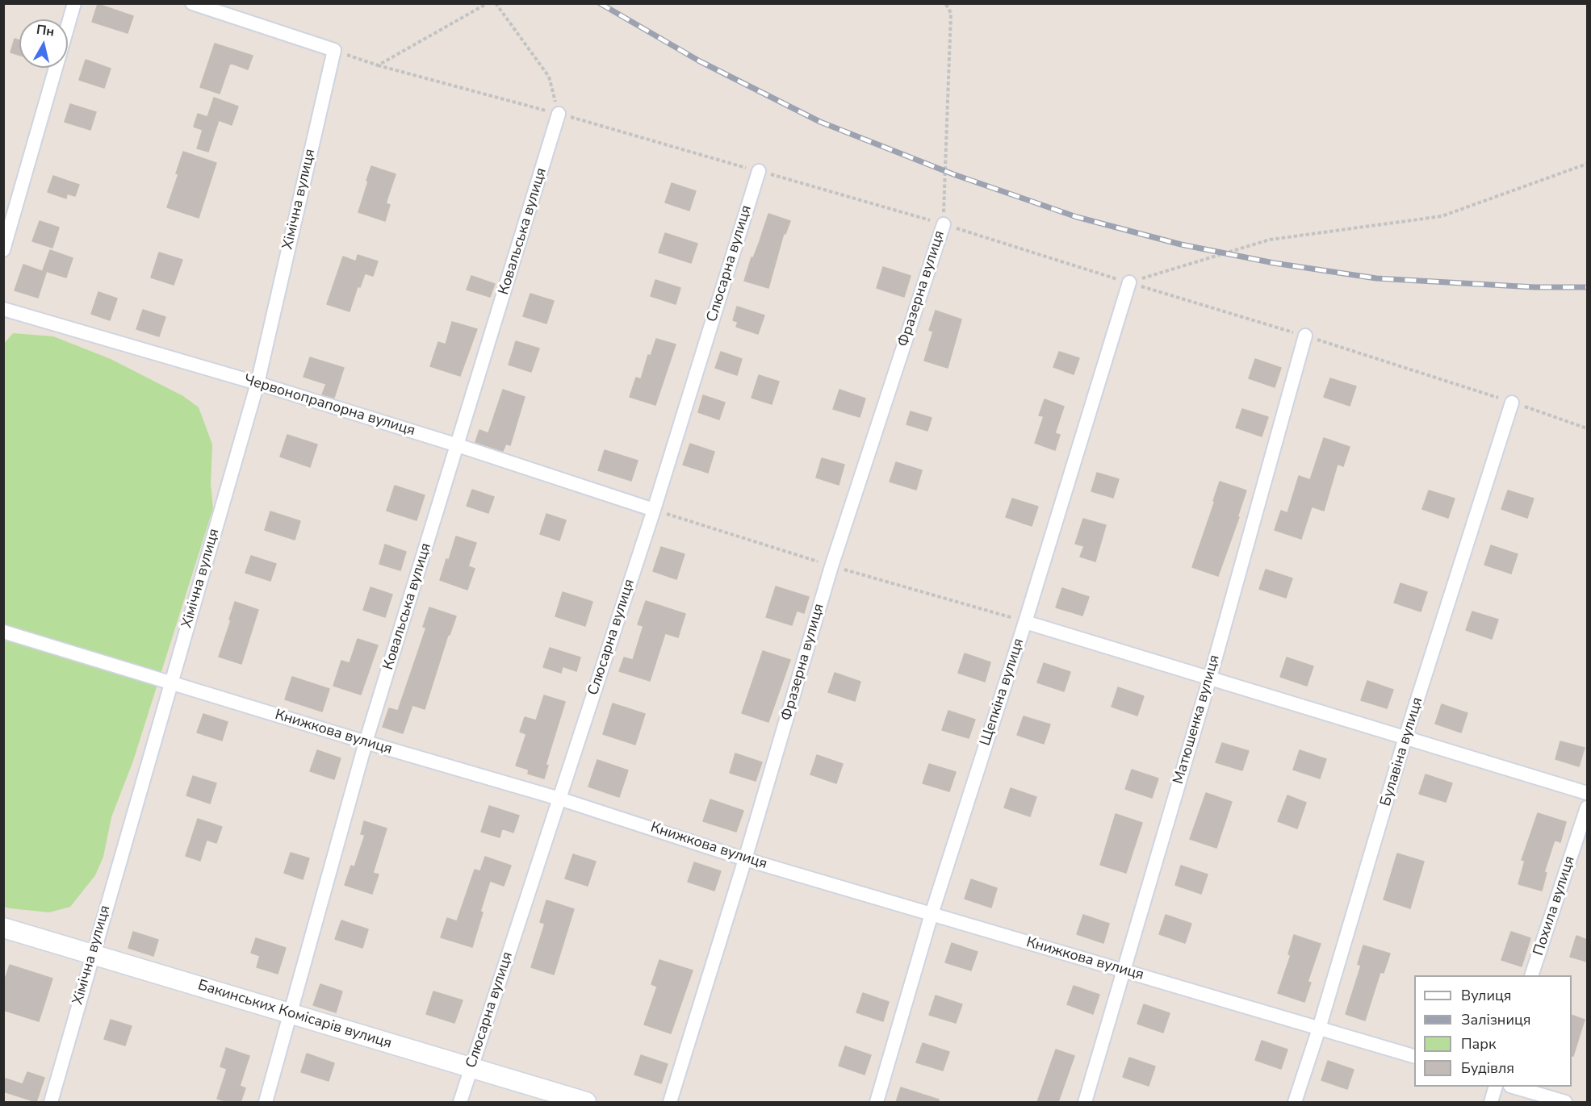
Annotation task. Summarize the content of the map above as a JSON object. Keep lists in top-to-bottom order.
{
  "streets": {
    "street": [
      "Хімічна вулиця",
      "Ковальська вулиця",
      "Слюсарна вулиця",
      "Фразерна вулиця",
      "Червонопрапорна вулиця",
      "Щепкіна вулиця",
      "Матюшенка вулиця",
      "Книжкова вулиця",
      "Булавіна вулиця",
      "Похила вулиця",
      "Бакинських Комісарів вулиця"
    ]
  },
  "crossings": [
    ["Хімічна вулиця", "Червонопрапорна вулиця"],
    ["Хімічна вулиця", "Книжкова вулиця"],
    ["Хімічна вулиця", "Бакинських Комісарів вулиця"],
    ["Ковальська вулиця", "Червонопрапорна вулиця"],
    ["Ковальська вулиця", "Книжкова вулиця"],
    ["Ковальська вулиця", "Бакинських Комісарів вулиця"],
    ["Слюсарна вулиця", "Червонопрапорна вулиця"],
    ["Слюсарна вулиця", "Книжкова вулиця"],
    ["Слюсарна вулиця", "Бакинських Комісарів вулиця"],
    ["Фразерна вулиця", "Книжкова вулиця"],
    ["Щепкіна вулиця", "Книжкова вулиця"],
    ["Матюшенка вулиця", "Книжкова вулиця"],
    ["Книжкова вулиця", "Булавіна вулиця"]
  ],
  "legend": [
    "Вулиця",
    "Залізниця",
    "Парк",
    "Будівля"
  ],
  "north": "top"
}
